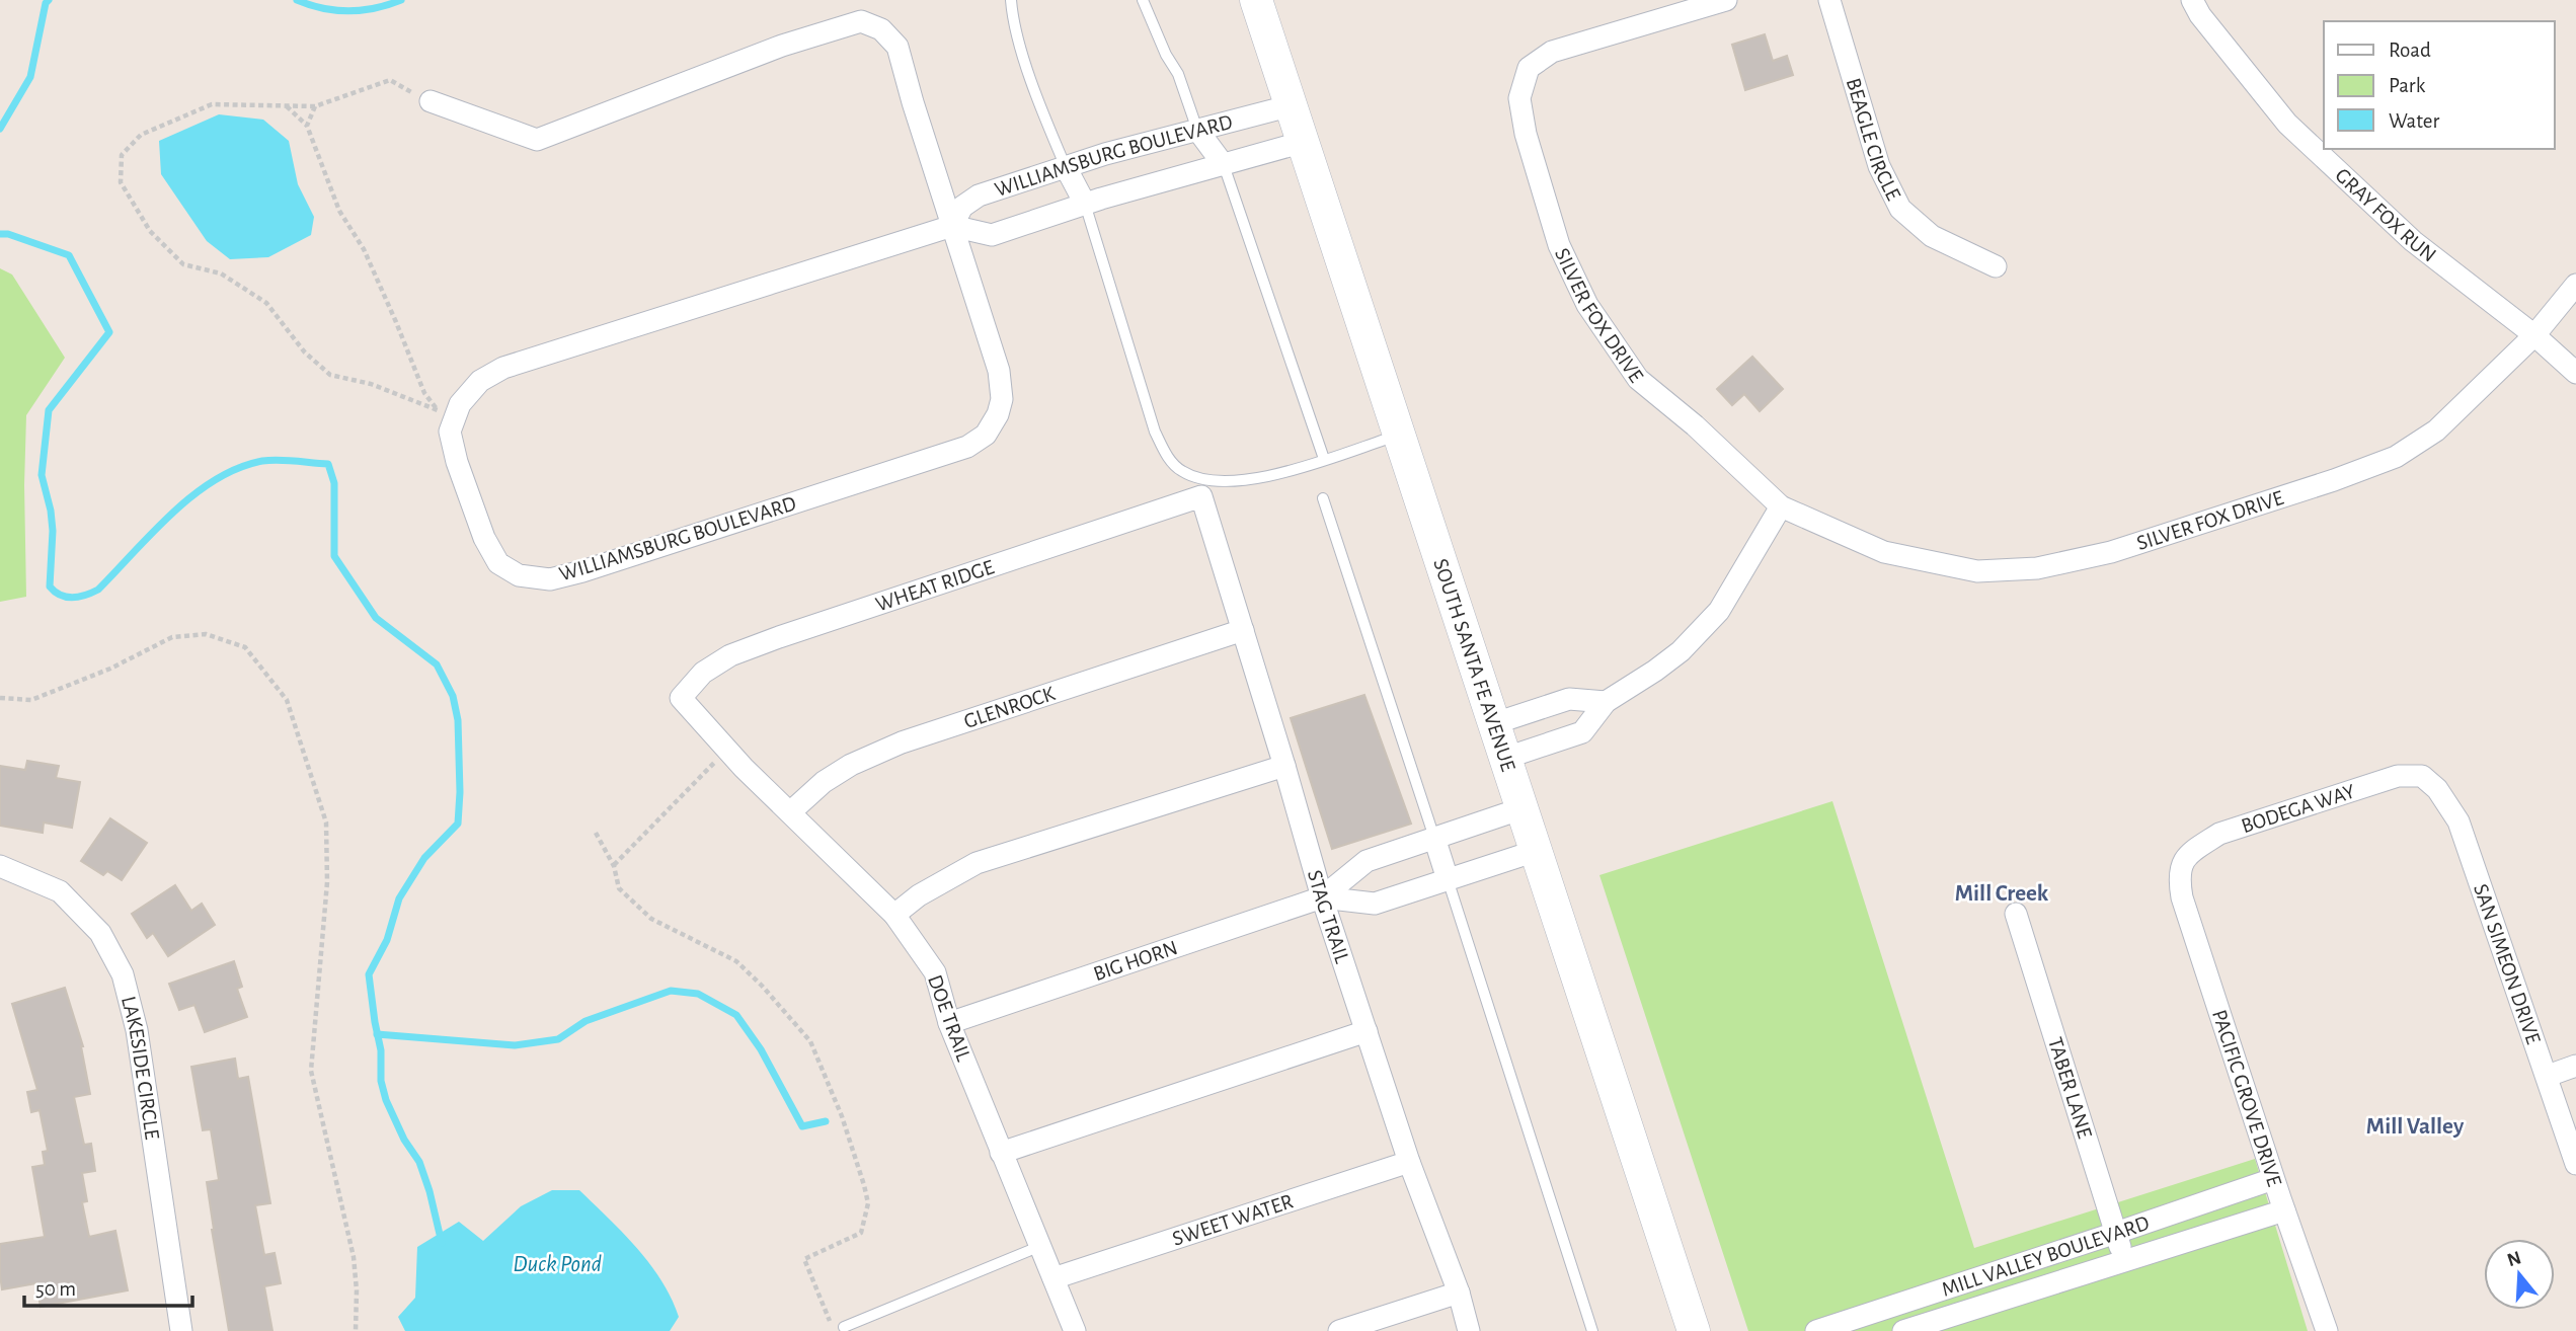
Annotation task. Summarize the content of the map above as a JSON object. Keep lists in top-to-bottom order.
{
  "streets": {
    "main road": ["SOUTH SANTA FE AVENUE"],
    "street": [
      "BEAGLE CIRCLE",
      "WILLIAMSBURG BOULEVARD",
      "GRAY FOX RUN",
      "SILVER FOX DRIVE",
      "WHEAT RIDGE",
      "GLENROCK",
      "BODEGA WAY",
      "STAG TRAIL",
      "BIG HORN",
      "SAN SIMEON DRIVE",
      "DOE TRAIL",
      "LAKESIDE CIRCLE",
      "TABER LANE",
      "PACIFIC GROVE DRIVE",
      "SWEET WATER",
      "MILL VALLEY BOULEVARD"
    ]
  },
  "crossings": [
    ["WILLIAMSBURG BOULEVARD", "SOUTH SANTA FE AVENUE"],
    ["GRAY FOX RUN", "SILVER FOX DRIVE"],
    ["WHEAT RIDGE", "STAG TRAIL"],
    ["WHEAT RIDGE", "DOE TRAIL"],
    ["SOUTH SANTA FE AVENUE", "BIG HORN"],
    ["GLENROCK", "STAG TRAIL"],
    ["GLENROCK", "DOE TRAIL"],
    ["BODEGA WAY", "SAN SIMEON DRIVE"],
    ["BODEGA WAY", "PACIFIC GROVE DRIVE"],
    ["STAG TRAIL", "BIG HORN"],
    ["STAG TRAIL", "SWEET WATER"],
    ["BIG HORN", "DOE TRAIL"],
    ["DOE TRAIL", "SWEET WATER"],
    ["TABER LANE", "MILL VALLEY BOULEVARD"],
    ["PACIFIC GROVE DRIVE", "MILL VALLEY BOULEVARD"]
  ],
  "districts": ["Mill Creek", "Mill Valley"],
  "water": ["Duck Pond"],
  "legend": ["Road", "Park", "Water"],
  "scale_bar": "50 m",
  "north": "top"
}
